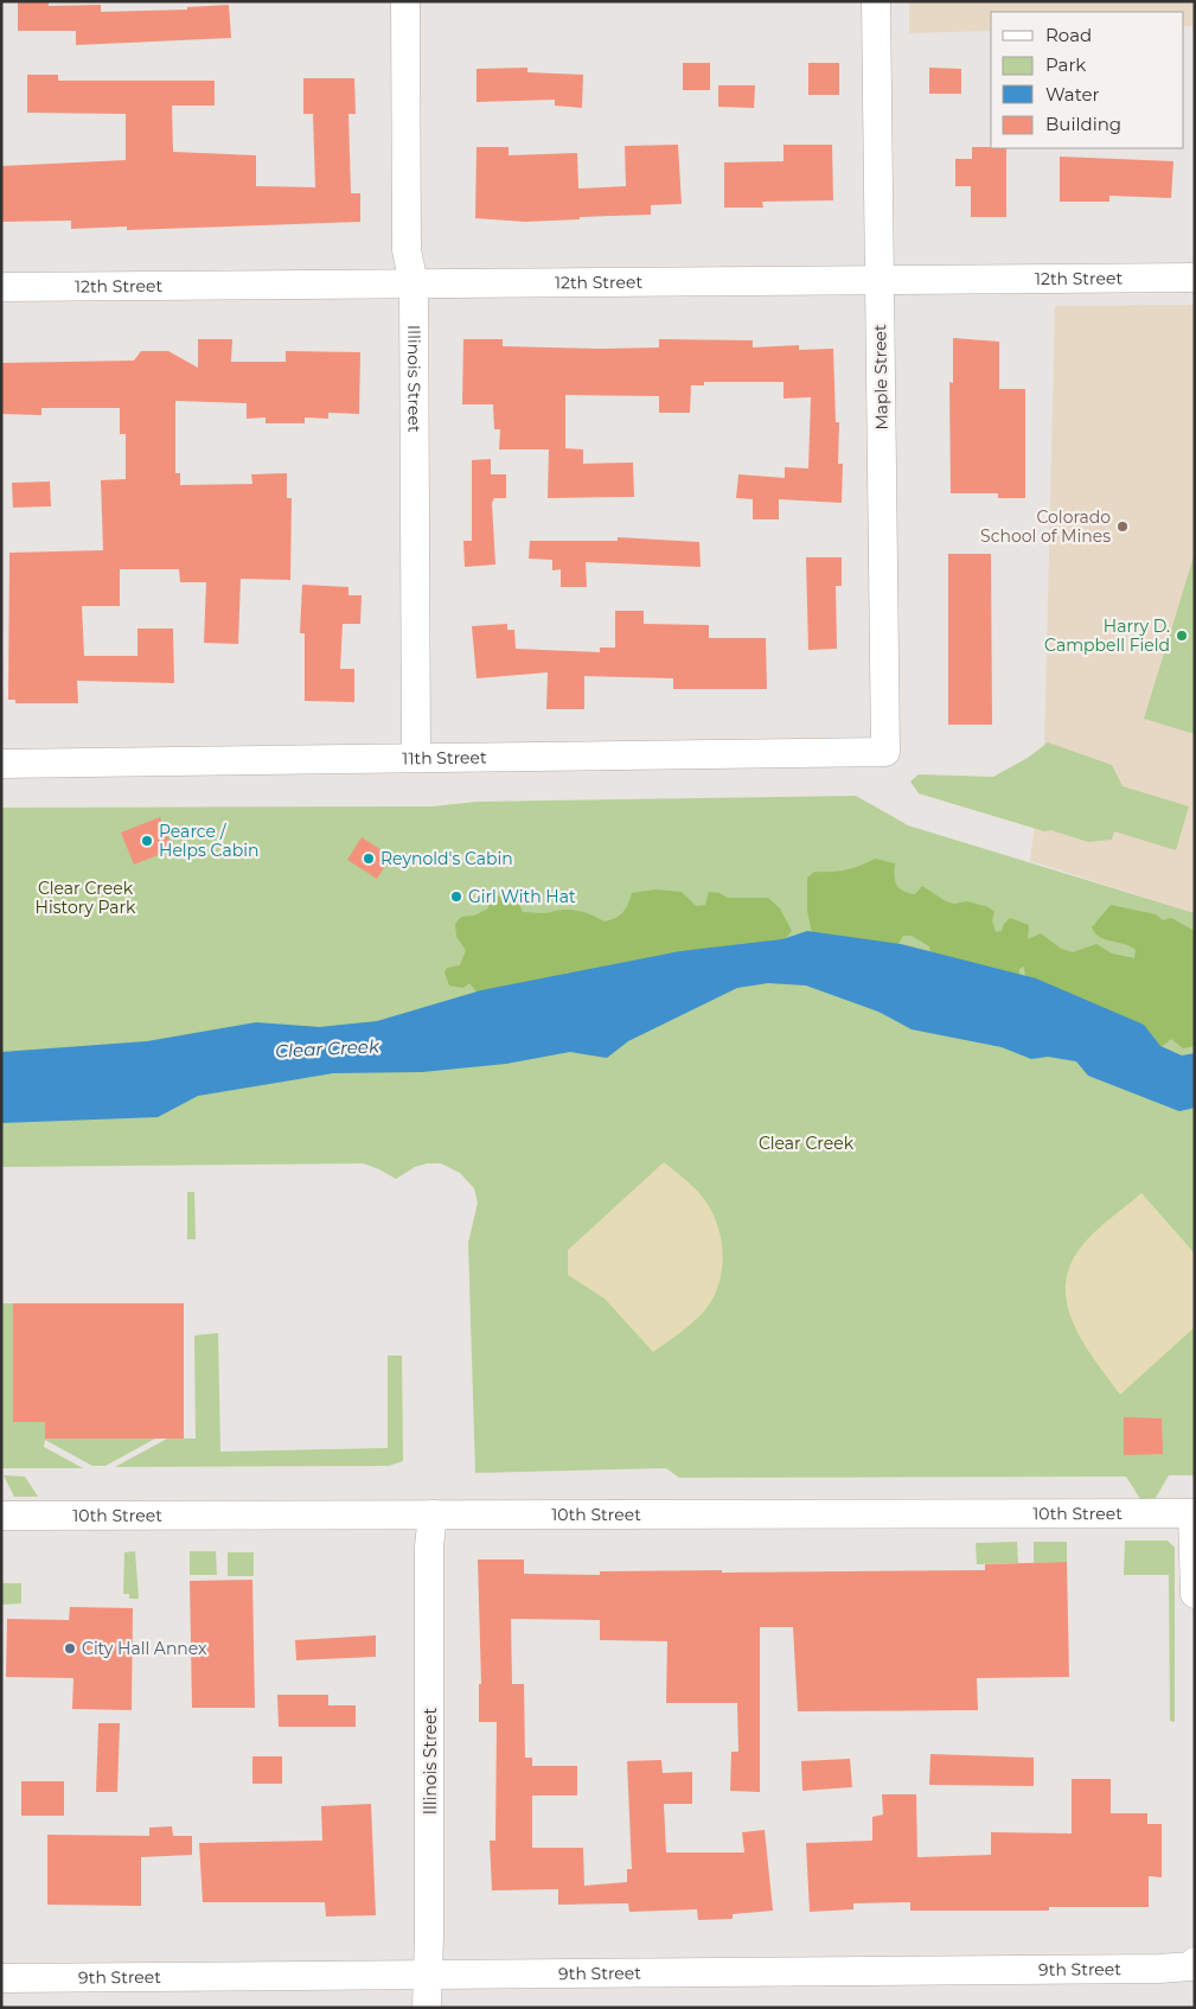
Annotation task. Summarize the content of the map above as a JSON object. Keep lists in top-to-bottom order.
{
  "streets": {
    "street": [
      "12th Street",
      "Maple Street",
      "Illinois Street",
      "11th Street",
      "10th Street",
      "9th Street"
    ]
  },
  "crossings": [
    ["12th Street", "Maple Street"],
    ["12th Street", "Illinois Street"],
    ["Maple Street", "11th Street"],
    ["Illinois Street", "11th Street"],
    ["Illinois Street", "10th Street"],
    ["Illinois Street", "9th Street"]
  ],
  "water": ["Clear Creek"],
  "parks": ["Clear Creek History Park", "Clear Creek"],
  "places": [
    "Colorado School of Mines",
    "Harry D. Campbell Field",
    "Pearce / Helps Cabin",
    "Reynold's Cabin",
    "Girl With Hat",
    "City Hall Annex"
  ],
  "legend": [
    "Road",
    "Park",
    "Water",
    "Building"
  ]
}
